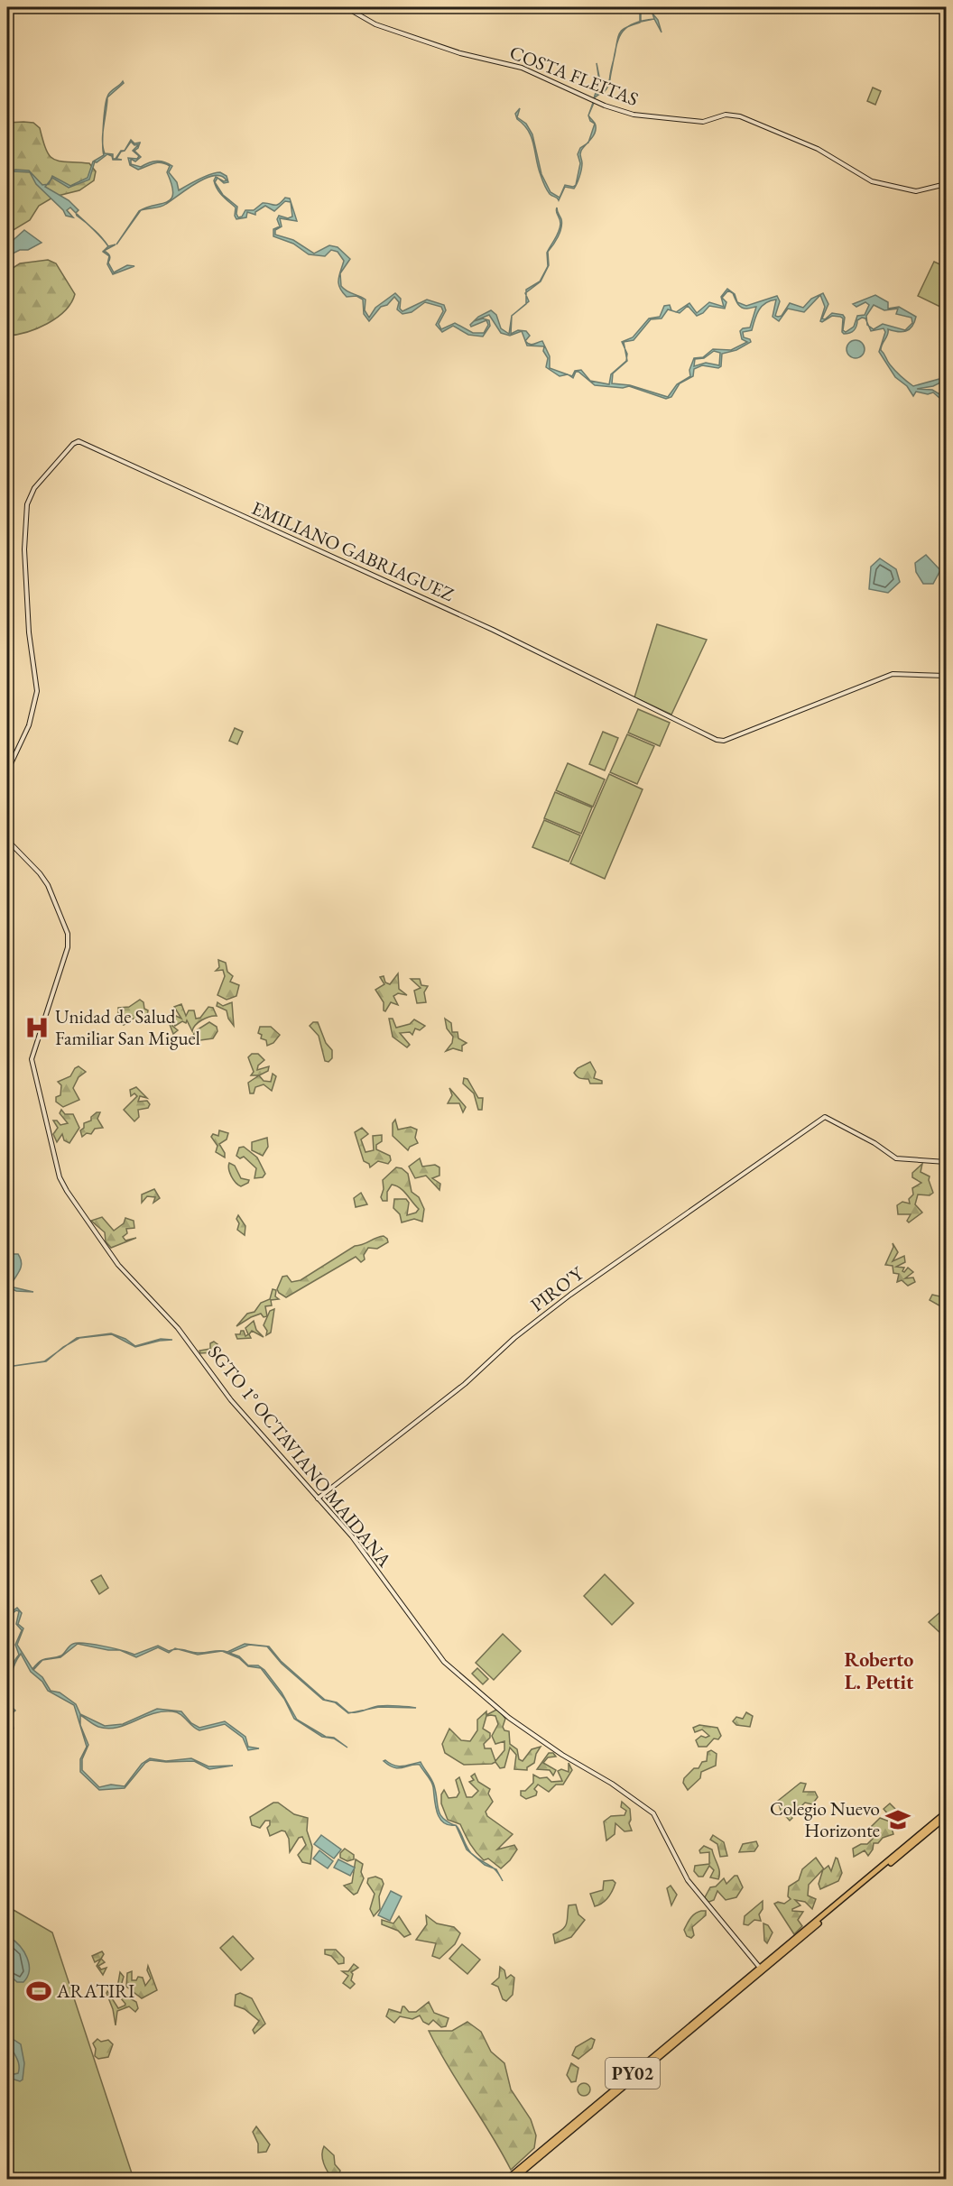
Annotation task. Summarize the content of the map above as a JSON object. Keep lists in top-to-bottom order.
{
  "streets": {
    "highway": ["PY02"],
    "main road": [
      "COSTA FLEITAS",
      "EMILIANO GABRIAGUEZ",
      "PIRO'Y",
      "SGTO 1° OCTAVIANO MAIDANA"
    ]
  },
  "crossings": [
    ["PIRO'Y", "SGTO 1° OCTAVIANO MAIDANA"],
    ["SGTO 1° OCTAVIANO MAIDANA", "PY02"]
  ],
  "districts": ["Roberto L. Pettit"],
  "places": {
    "hospital": ["Unidad de Salud Familiar San Miguel"],
    "school or university": ["Colegio Nuevo Horizonte"],
    "sports": ["ARATIRI"]
  }
}
